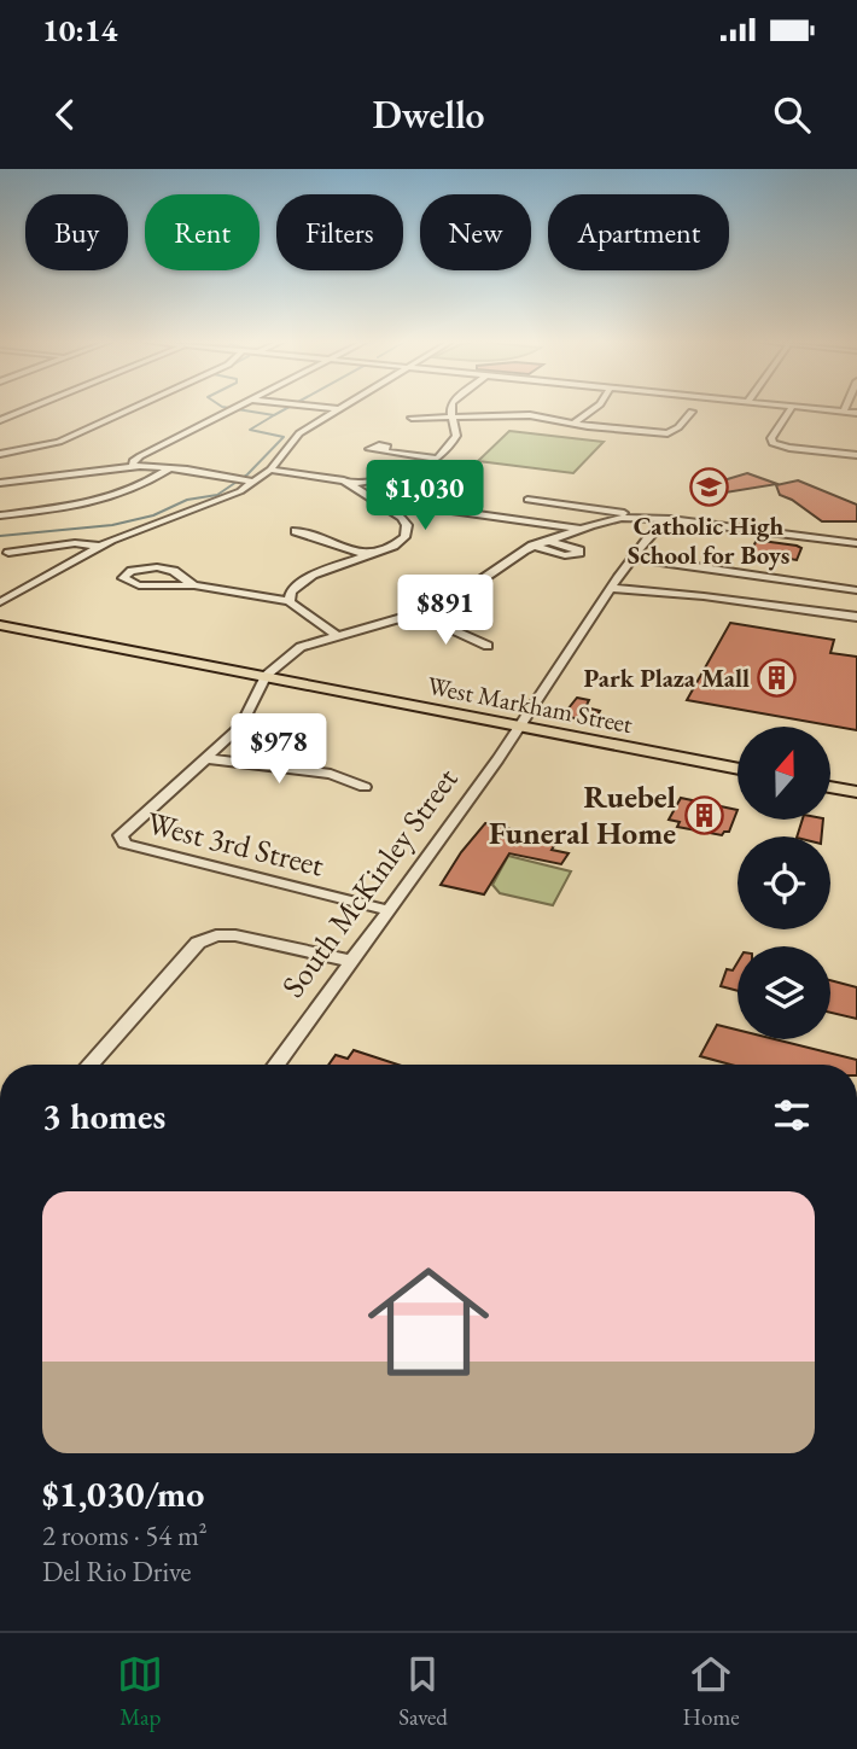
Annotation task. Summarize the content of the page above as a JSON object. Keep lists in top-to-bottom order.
{
  "streets": {
    "main road": ["West Markham Street"],
    "street": ["West 3rd Street", "South McKinley Street"]
  },
  "crossings": [
    ["West Markham Street", "South McKinley Street"],
    ["West 3rd Street", "South McKinley Street"]
  ],
  "places": {
    "school or university": ["Catholic High School for Boys"],
    "building": ["Park Plaza Mall", "Ruebel Funeral Home"]
  },
  "north": "top",
  "page": {
    "status": "10:14",
    "header": "Dwello",
    "chip": [
      "Buy",
      "Rent",
      "Filters",
      "New",
      "Apartment"
    ],
    "price": ["$1,030", "$891", "$978"],
    "heading": "3 homes",
    "list": [
      {
        "name": "$1,030/mo",
        "note": "2 rooms · 54 m² · Del Rio Drive"
      }
    ],
    "tabs": ["Map", "Saved", "Home"]
  }
}
